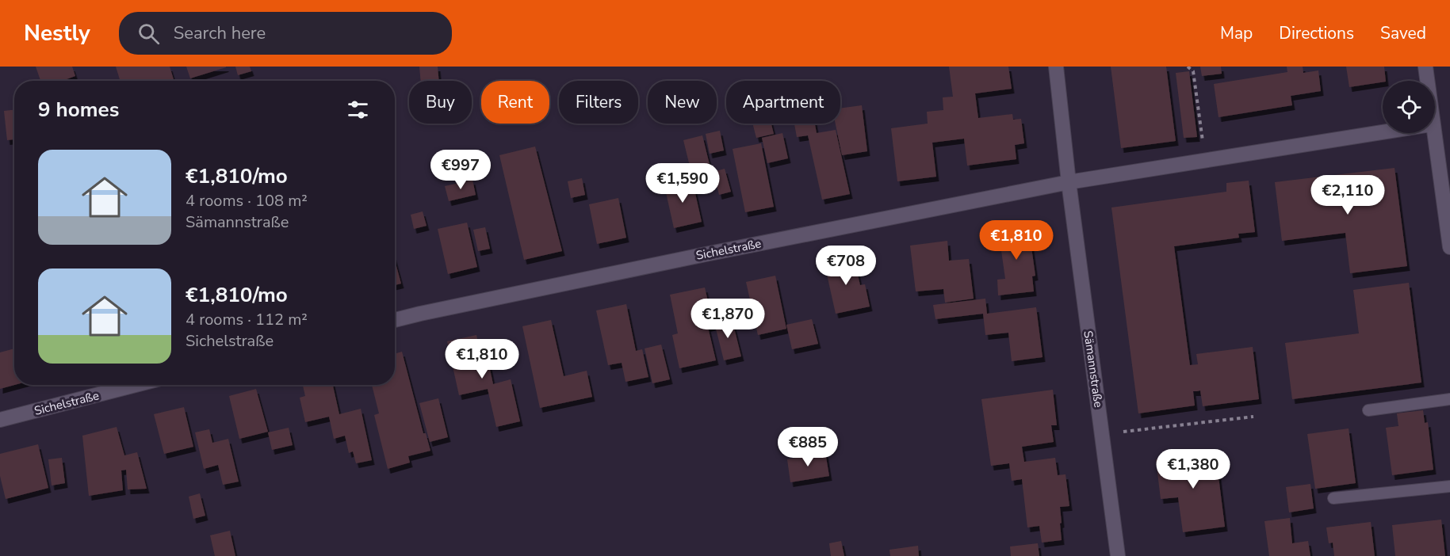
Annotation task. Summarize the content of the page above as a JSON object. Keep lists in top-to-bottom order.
{
  "streets": {
    "street": ["Sichelstraße", "Sämannstraße"]
  },
  "crossings": [
    ["Sichelstraße", "Sämannstraße"]
  ],
  "page": {
    "header": "Nestly",
    "search": "Search here",
    "nav": ["Map", "Directions", "Saved"],
    "chip": [
      "Buy",
      "Rent",
      "Filters",
      "New",
      "Apartment"
    ],
    "heading": "9 homes",
    "list": [
      {
        "name": "€1,810/mo",
        "note": "4 rooms · 108 m² · Sämannstraße"
      },
      {
        "name": "€1,810/mo",
        "note": "4 rooms · 112 m² · Sichelstraße"
      }
    ],
    "price": [
      "€997",
      "€1,590",
      "€2,110",
      "€1,810",
      "€708",
      "€1,870",
      "€1,810",
      "€885",
      "€1,380"
    ]
  }
}
